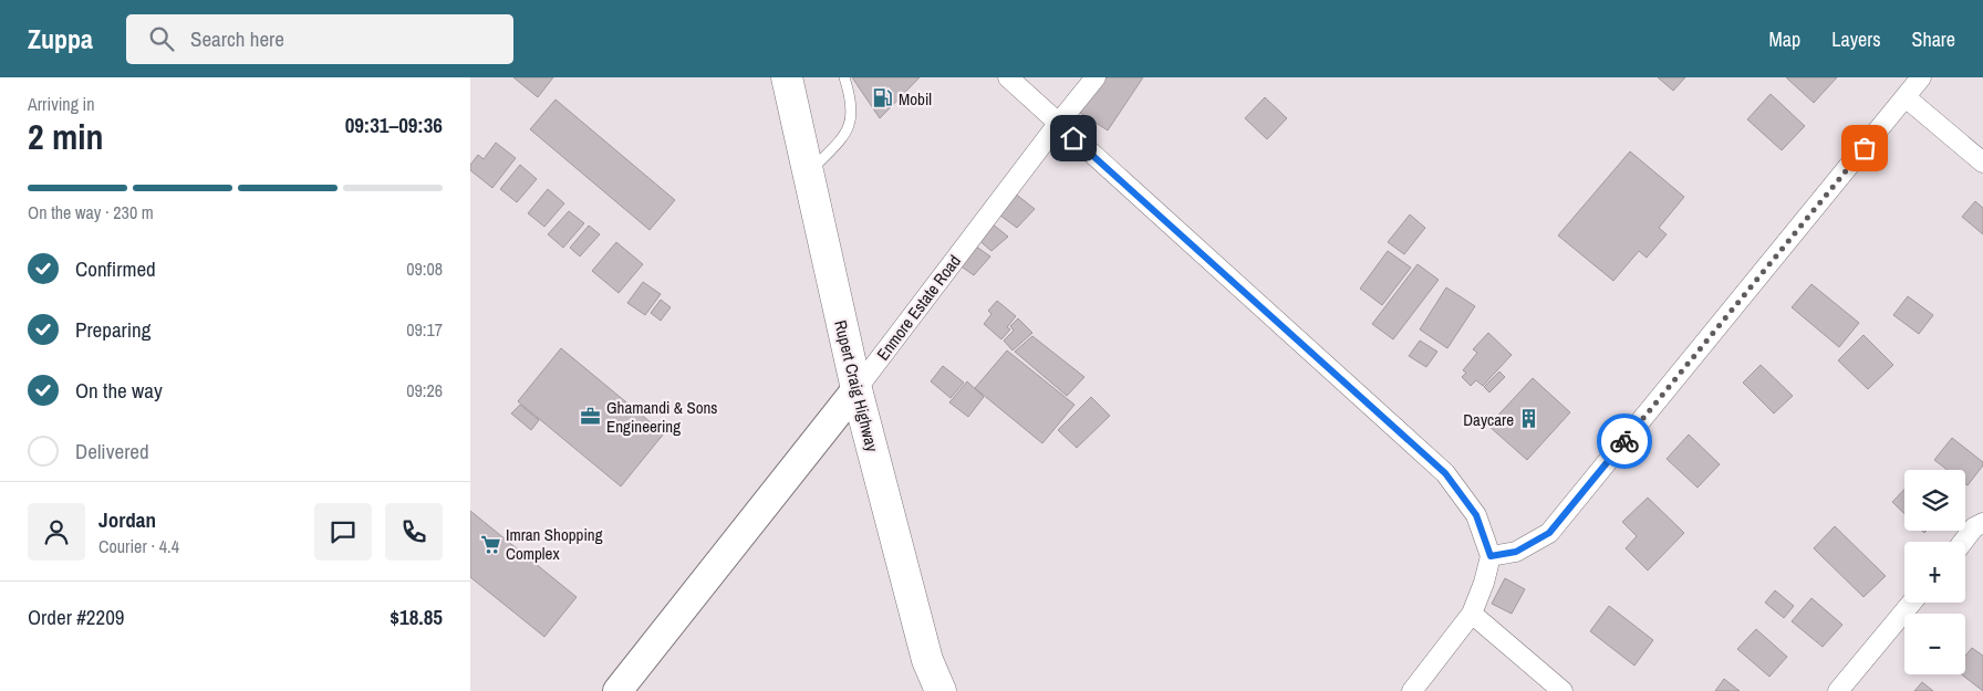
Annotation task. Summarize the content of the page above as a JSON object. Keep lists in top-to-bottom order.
{
  "streets": {
    "main road": ["Enmore Estate Road", "Rupert Craig Highway"]
  },
  "crossings": [
    ["Enmore Estate Road", "Rupert Craig Highway"]
  ],
  "places": {
    "fuel station": ["Mobil"],
    "office": ["Ghamandi & Sons Engineering"],
    "building": ["Daycare"],
    "supermarket": ["Imran Shopping Complex"]
  },
  "page": {
    "header": "Zuppa",
    "search": "Search here",
    "nav": ["Map", "Layers", "Share"],
    "heading": ["2 min", "Arriving in", "09:31–09:36"],
    "panel": [
      "Jordan",
      "Courier · 4.4",
      "Order #2209",
      "$18.85"
    ],
    "bar": "On the way · 230 m",
    "list": [
      ["Confirmed", "09:08"],
      ["Preparing", "09:17"],
      ["On the way", "09:26"],
      "Delivered"
    ],
    "map_buttons": ["+", "−"]
  }
}
